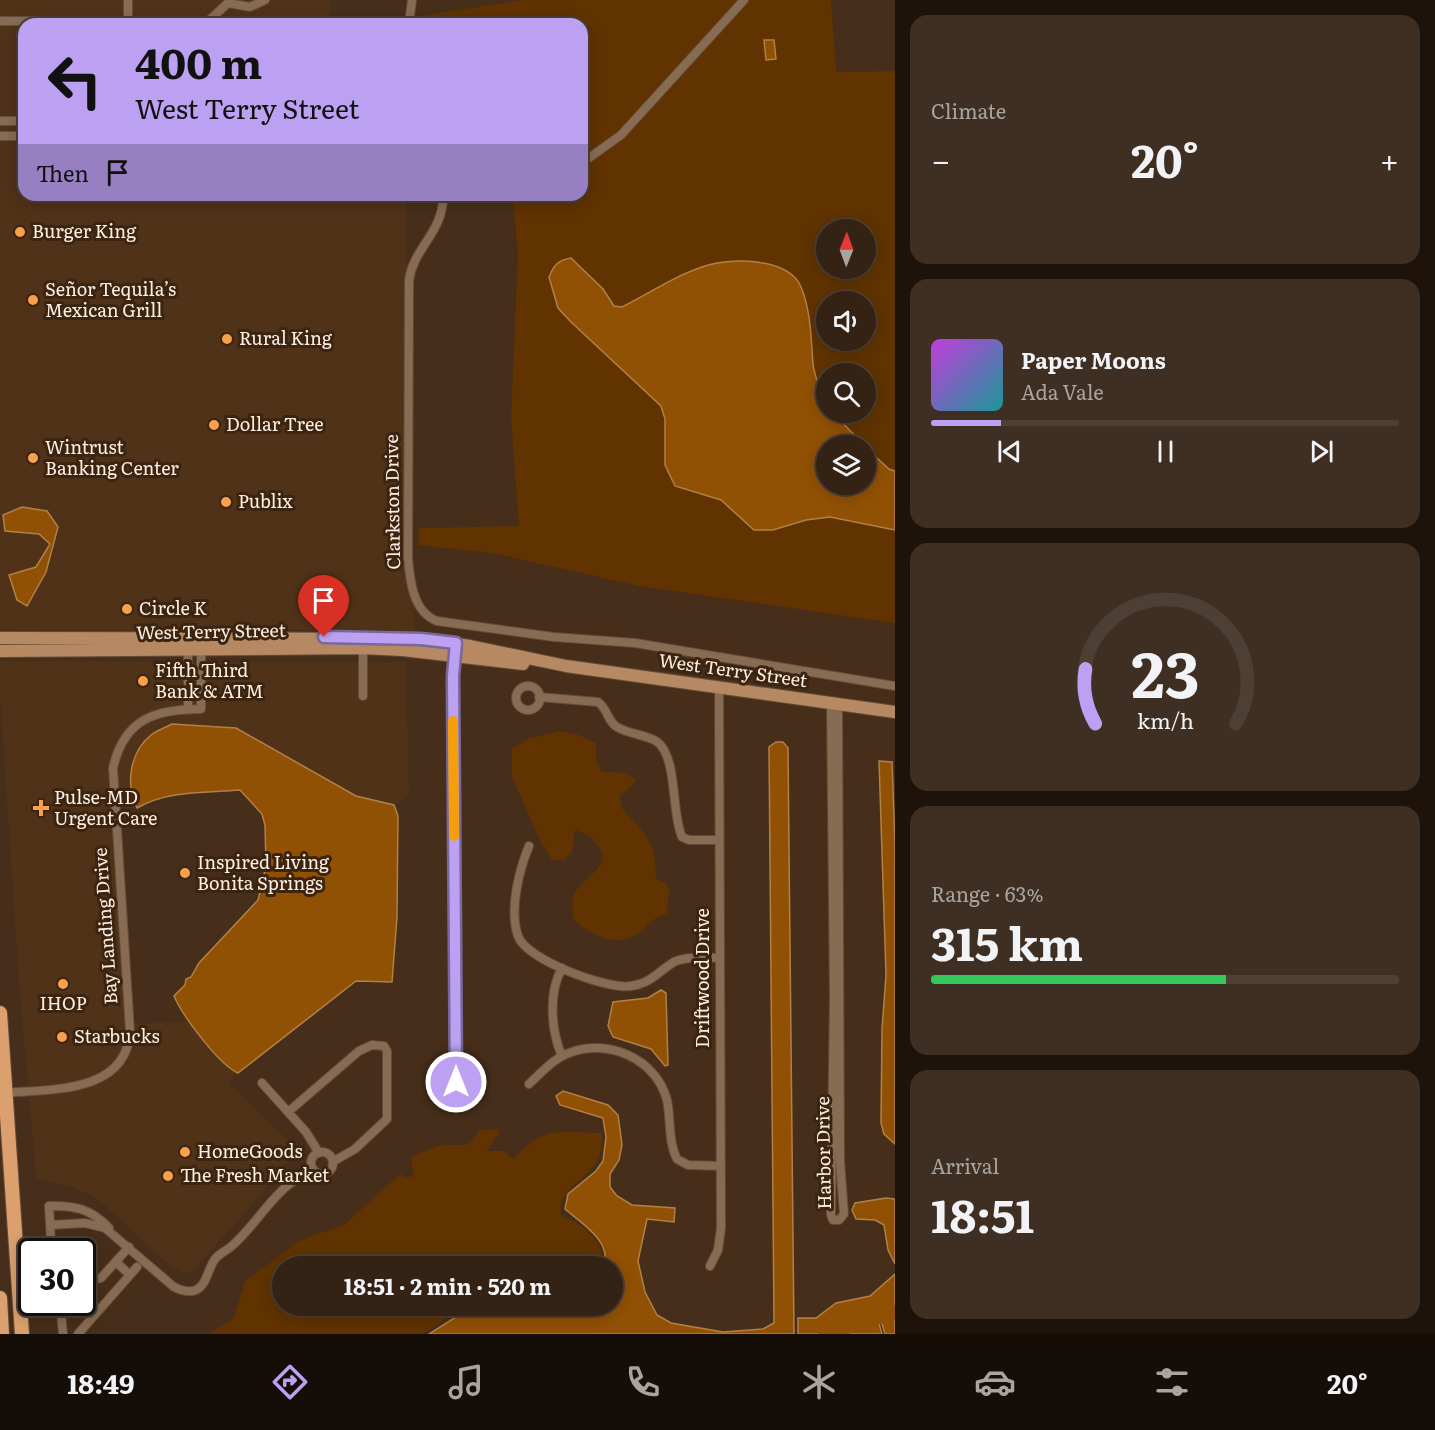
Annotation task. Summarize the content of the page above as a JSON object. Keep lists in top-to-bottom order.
{
  "streets": {
    "street": [
      "Clarkston Drive",
      "West Terry Street",
      "Bay Landing Drive",
      "Driftwood Drive",
      "Harbor Drive"
    ]
  },
  "crossings": [
    ["West Terry Street", "Bay Landing Drive"],
    ["West Terry Street", "Driftwood Drive"],
    ["West Terry Street", "Harbor Drive"]
  ],
  "places": {
    "other": [
      "Burger King",
      "Señor Tequila’s Mexican Grill",
      "Rural King",
      "Dollar Tree",
      "Wintrust Banking Center",
      "Publix",
      "Circle K",
      "Fifth Third Bank & ATM",
      "Inspired Living Bonita Springs",
      "IHOP",
      "Starbucks",
      "HomeGoods",
      "The Fresh Market"
    ],
    "health": ["Pulse-MD Urgent Care"]
  },
  "north": "top",
  "page": {
    "tile": [
      "Climate",
      ["Range · 63%", "315 km"],
      ["Arrival", "18:51"]
    ],
    "turn": ["400 m", "West Terry Street"],
    "heat": ["−", "20°", "+"],
    "then": "Then",
    "song": ["Paper Moons", "Ada Vale"],
    "limit": "30",
    "trip": "18:51 · 2 min · 520 m",
    "tabs": ["18:49", "20°"],
    "gauge": ["23", "km/h"]
  }
}
